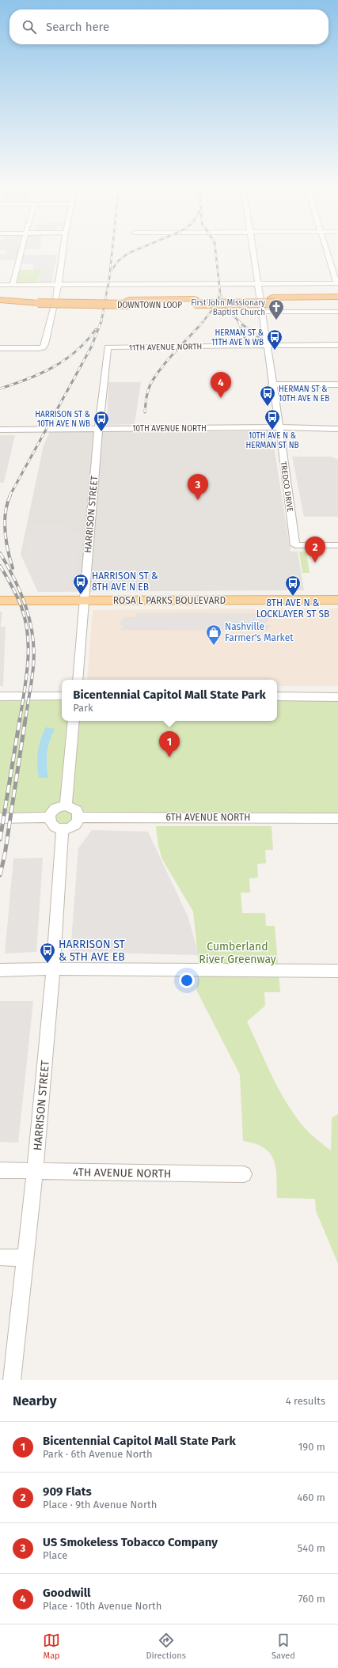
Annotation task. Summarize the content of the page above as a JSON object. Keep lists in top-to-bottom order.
{
  "streets": {
    "highway": ["DOWNTOWN LOOP"],
    "main road": ["ROSA L PARKS BOULEVARD"],
    "street": [
      "11TH AVENUE NORTH",
      "10TH AVENUE NORTH",
      "TREDCO DRIVE",
      "HARRISON STREET",
      "6TH AVENUE NORTH",
      "4TH AVENUE NORTH"
    ]
  },
  "crossings": [
    ["11TH AVENUE NORTH", "TREDCO DRIVE"],
    ["11TH AVENUE NORTH", "HARRISON STREET"],
    ["10TH AVENUE NORTH", "TREDCO DRIVE"],
    ["10TH AVENUE NORTH", "HARRISON STREET"],
    ["HARRISON STREET", "ROSA L PARKS BOULEVARD"],
    ["HARRISON STREET", "6TH AVENUE NORTH"],
    ["HARRISON STREET", "4TH AVENUE NORTH"]
  ],
  "parks": ["Cumberland River Greenway"],
  "places": {
    "church": ["First John Missionary Baptist Church"],
    "bus stop": [
      "HERMAN ST & 11TH AVE N WB",
      "HERMAN ST & 10TH AVE N EB",
      "10TH AVE N & HERMAN ST NB",
      "HARRISON ST & 10TH AVE N WB",
      "HARRISON ST & 8TH AVE N EB",
      "8TH AVE N & LOCKLAYER ST SB",
      "HARRISON ST & 5TH AVE EB"
    ],
    "shop": ["Nashville Farmer's Market"]
  },
  "page": {
    "search": "Search here",
    "pins": [
      "4",
      "3",
      "2",
      "1"
    ],
    "popup": ["Bicentennial Capitol Mall State Park", "Park"],
    "heading": ["Nearby", "4 results"],
    "list": [
      {
        "mark": "1",
        "name": "Bicentennial Capitol Mall State Park",
        "note": "Park · 6th Avenue North",
        "value": "190 m"
      },
      {
        "mark": "2",
        "name": "909 Flats",
        "note": "Place · 9th Avenue North",
        "value": "460 m"
      },
      {
        "mark": "3",
        "name": "US Smokeless Tobacco Company",
        "note": "Place",
        "value": "540 m"
      },
      {
        "mark": "4",
        "name": "Goodwill",
        "note": "Place · 10th Avenue North",
        "value": "760 m"
      }
    ],
    "nav": ["Map", "Directions", "Saved"]
  }
}
